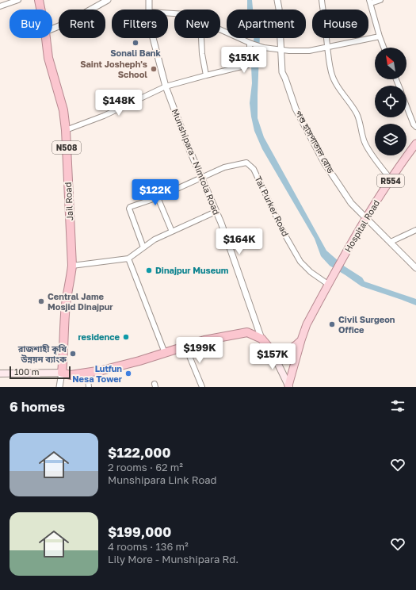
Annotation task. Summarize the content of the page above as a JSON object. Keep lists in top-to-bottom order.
{
  "streets": {
    "highway": ["N508", "Jail Road"],
    "main road": ["R554", "Hospital Road"],
    "street": ["পশু হাসপাতাল রোড", "Munshipara - Nimtola Road", "Tal Purker Road"]
  },
  "crossings": [
    ["পশু হাসপাতাল রোড", "Hospital Road"],
    ["Munshipara - Nimtola Road", "Tal Purker Road"],
    ["R554", "Tal Purker Road"],
    ["R554", "Hospital Road"],
    ["Tal Purker Road", "Hospital Road"]
  ],
  "places": [
    "Sonali Bank",
    "Saint Josheph's School",
    "Dinajpur Museum",
    "Central Jame Mosjid Dinajpur",
    "Civil Surgeon Office",
    "residence",
    "রাজশাহী কৃষি উন্নয়ন ব্যাংক",
    "Lutfun Nesa Tower"
  ],
  "scale_bar": "100 m",
  "north": "top left",
  "page": {
    "chip": [
      "Buy",
      "Rent",
      "Filters",
      "New",
      "Apartment",
      "House"
    ],
    "price": [
      "$151K",
      "$148K",
      "$122K",
      "$164K",
      "$199K",
      "$157K"
    ],
    "scale": "100 m",
    "heading": "6 homes",
    "list": [
      {
        "name": "$122,000",
        "note": "2 rooms · 62 m² · Munshipara Link Road"
      },
      {
        "name": "$199,000",
        "note": "4 rooms · 136 m² · Lily More - Munshipara Rd."
      }
    ]
  }
}
